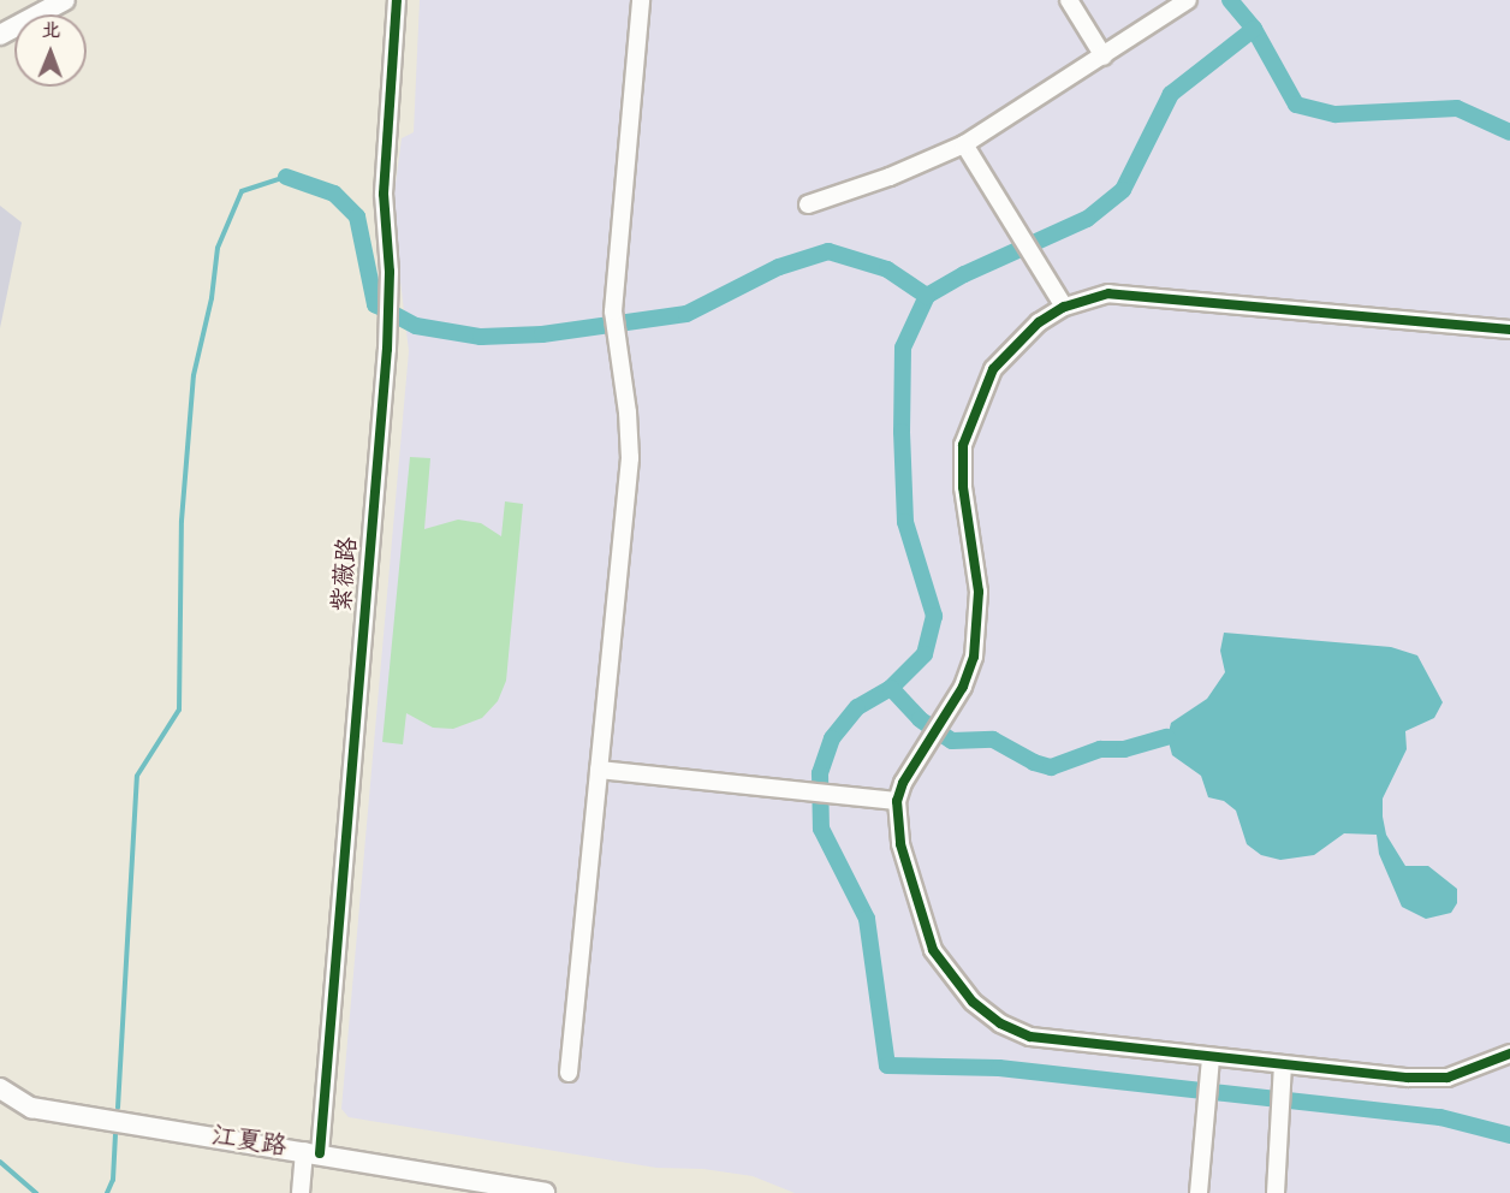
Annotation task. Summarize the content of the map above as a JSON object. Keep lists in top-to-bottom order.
{
  "streets": {
    "street": ["紫薇路", "江夏路"]
  },
  "crossings": [
    ["紫薇路", "江夏路"]
  ],
  "north": "top"
}
